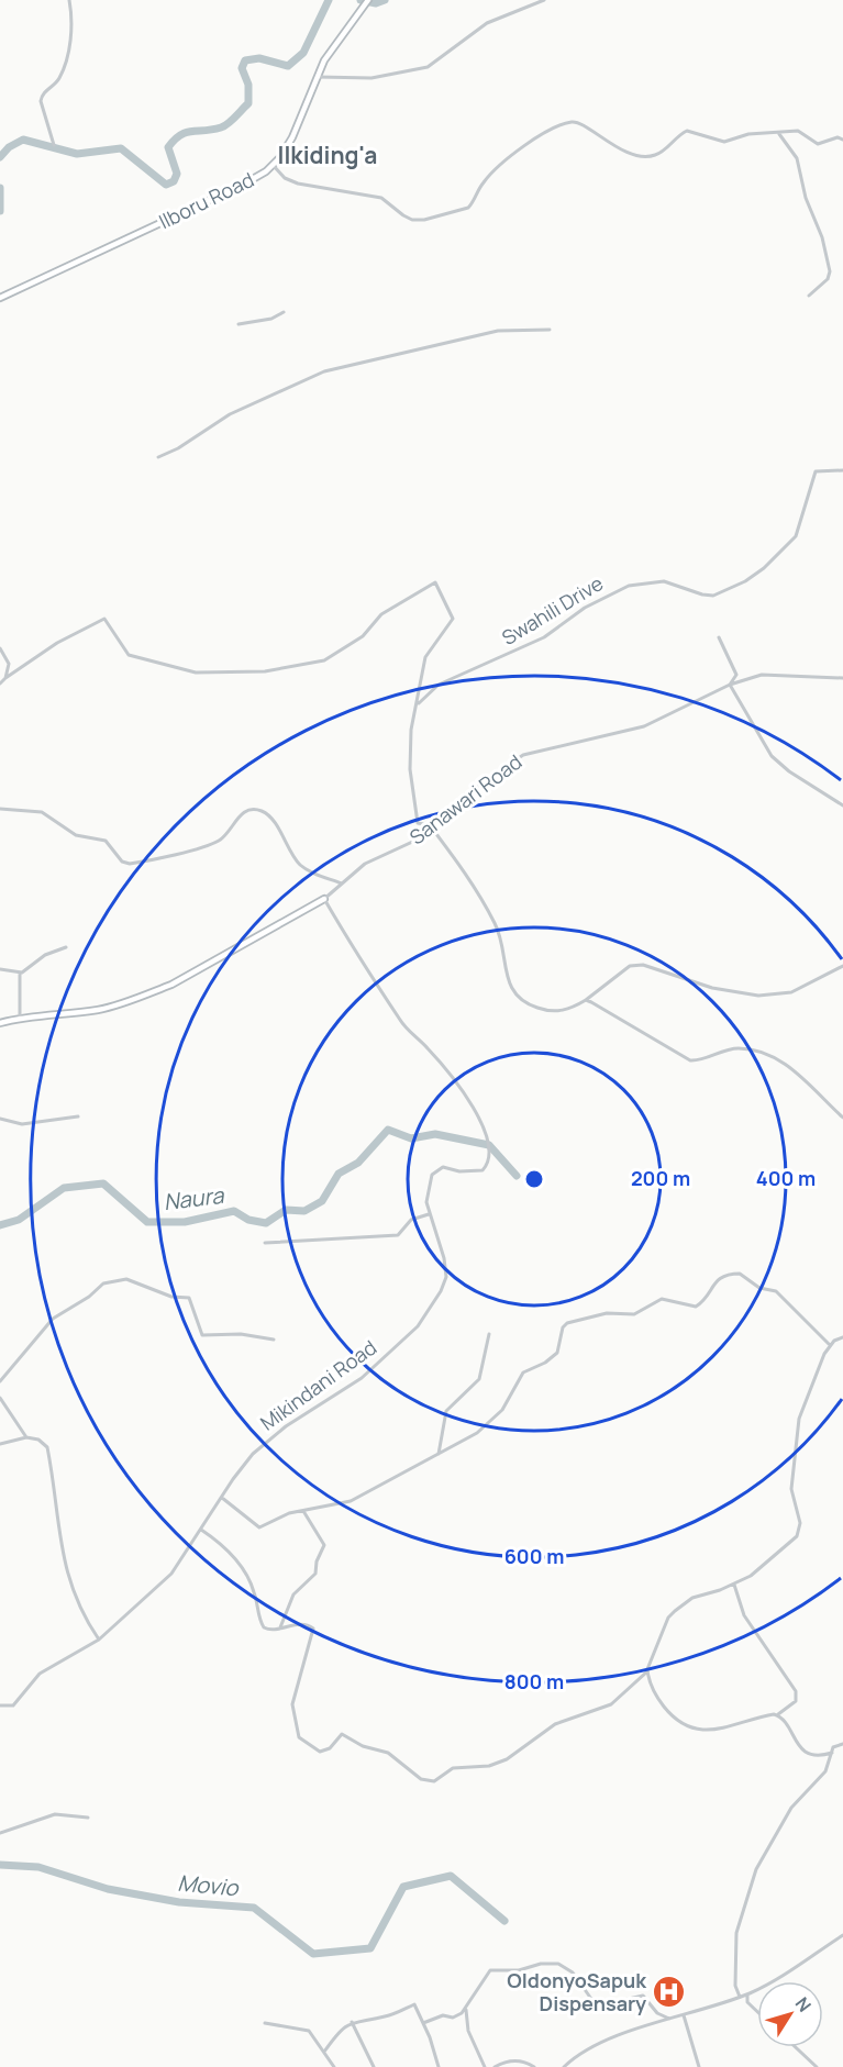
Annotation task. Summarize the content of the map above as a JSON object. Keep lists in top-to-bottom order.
{
  "streets": {
    "street": [
      "Ilboru Road",
      "Swahili Drive",
      "Sanawari Road",
      "Mikindani Road"
    ]
  },
  "crossings": [
    ["Sanawari Road", "Mikindani Road"]
  ],
  "districts": ["Ilkiding'a"],
  "water": ["Naura", "Movio"],
  "places": {
    "hospital": ["OldonyoSapuk Dispensary"]
  },
  "north": "top right",
  "rings": [
    "200 m",
    "400 m",
    "600 m",
    "800 m"
  ]
}
